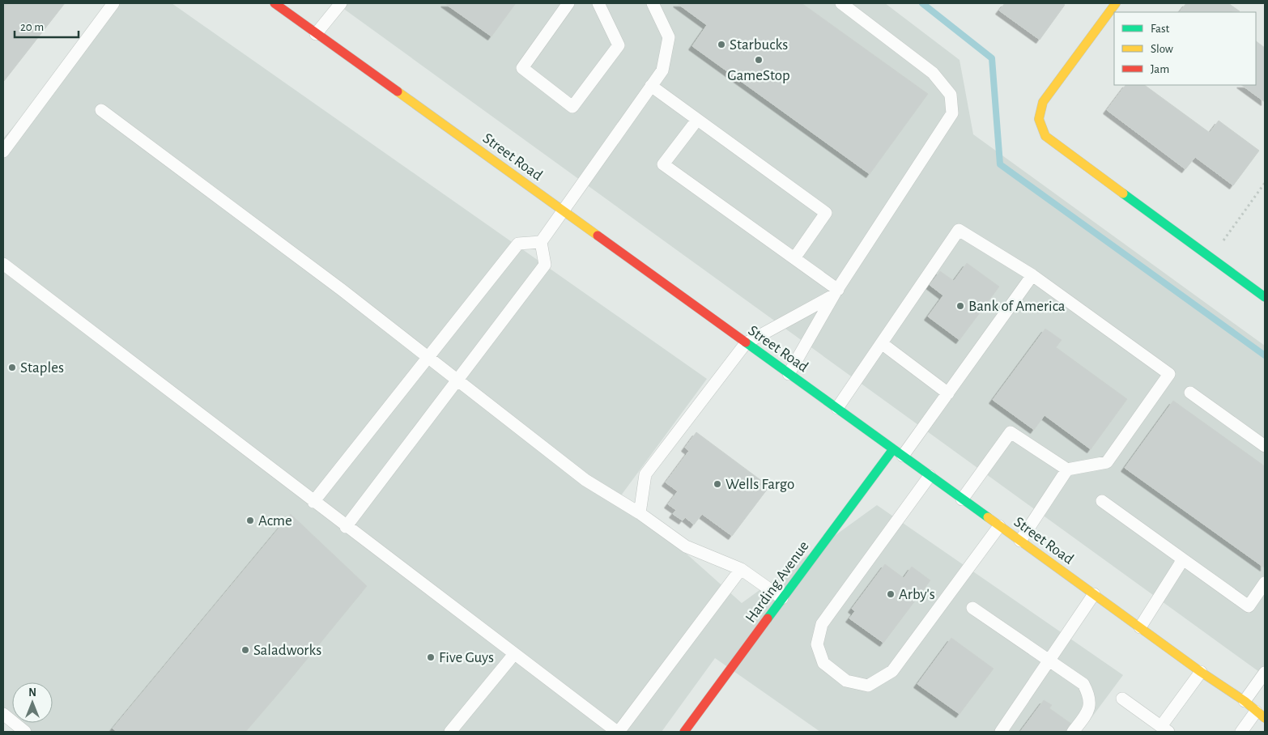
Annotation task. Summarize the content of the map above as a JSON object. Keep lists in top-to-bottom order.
{
  "streets": {
    "main road": ["Street Road", "Harding Avenue"]
  },
  "crossings": [
    ["Street Road", "Harding Avenue"]
  ],
  "places": [
    "Starbucks",
    "GameStop",
    "Bank of America",
    "Staples",
    "Wells Fargo",
    "Acme",
    "Arby's",
    "Saladworks",
    "Five Guys"
  ],
  "legend": ["Fast", "Slow", "Jam"],
  "scale_bar": "20 m",
  "north": "top"
}
